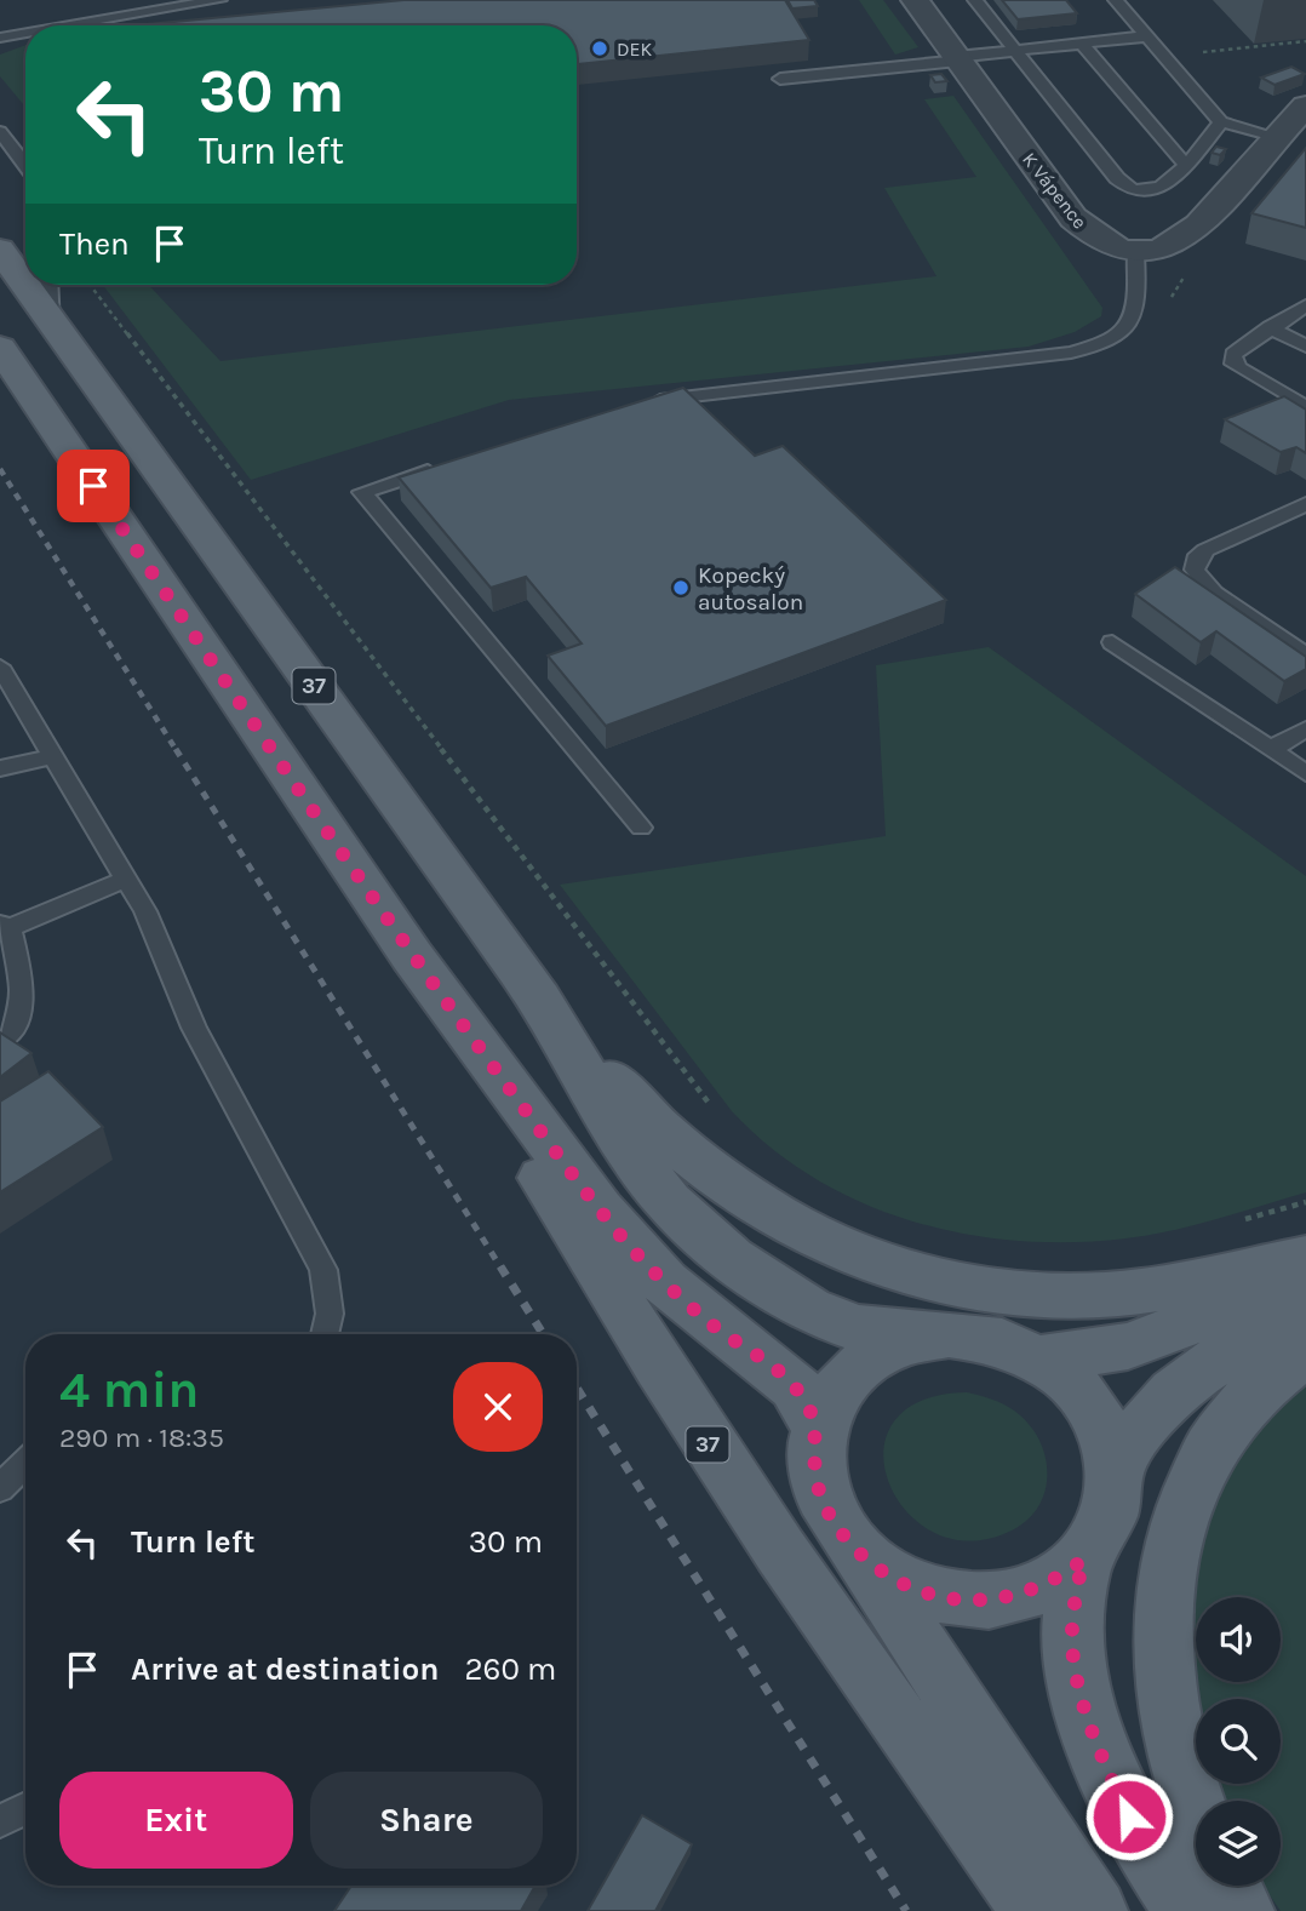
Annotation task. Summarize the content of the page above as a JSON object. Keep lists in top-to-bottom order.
{
  "streets": {
    "main road": ["37"],
    "street": ["K Vápence"]
  },
  "places": ["DEK", "Kopecký autosalon"],
  "page": {
    "turn": ["30 m", "Turn left"],
    "then": "Then",
    "heading": ["4 min", "290 m · 18:35"],
    "list": [
      {
        "name": "Turn left",
        "value": "30 m"
      },
      {
        "name": "Arrive at destination",
        "value": "260 m"
      }
    ],
    "buttons": ["Exit", "Share"]
  }
}
